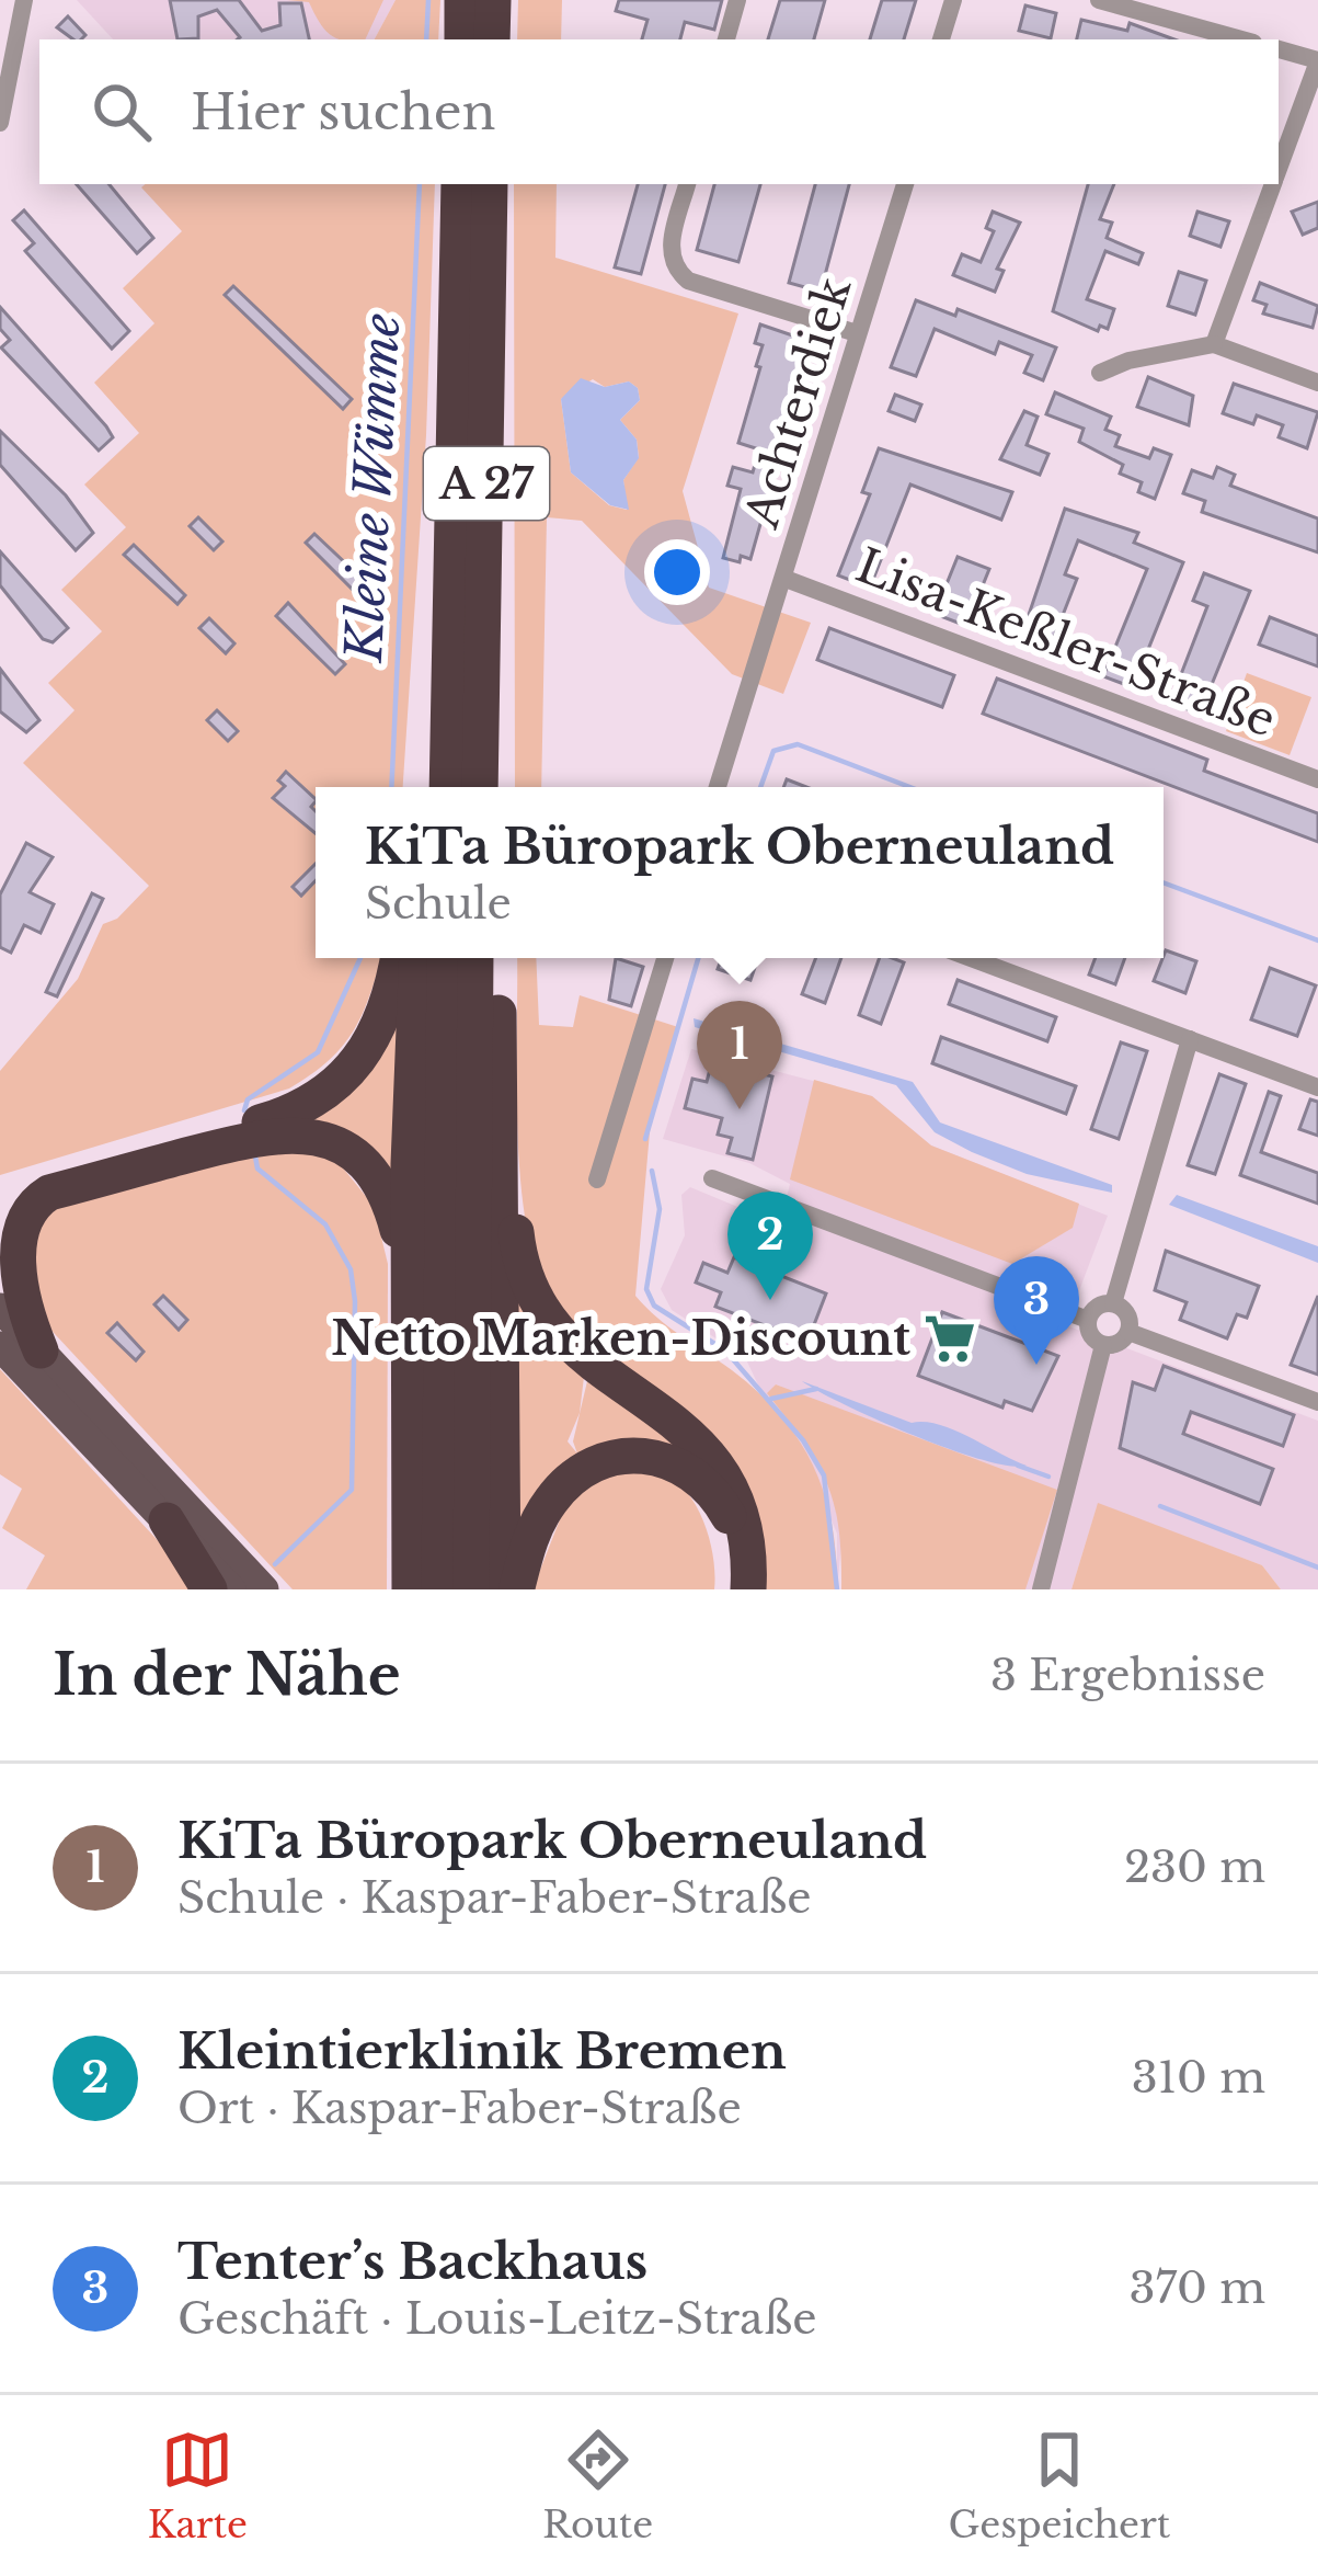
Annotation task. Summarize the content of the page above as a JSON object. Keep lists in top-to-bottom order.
{
  "streets": {
    "highway": ["A 27"],
    "street": ["Achterdiek", "Lisa-Keßler-Straße"]
  },
  "crossings": [
    ["Achterdiek", "Lisa-Keßler-Straße"]
  ],
  "water": ["Kleine Wümme"],
  "places": {
    "supermarket": ["Netto Marken-Discount"]
  },
  "page": {
    "search": "Hier suchen",
    "popup": ["KiTa Büropark Oberneuland", "Schule"],
    "pins": ["1", "2", "3"],
    "heading": ["In der Nähe", "3 Ergebnisse"],
    "list": [
      {
        "mark": "1",
        "name": "KiTa Büropark Oberneuland",
        "note": "Schule · Kaspar-Faber-Straße",
        "value": "230 m"
      },
      {
        "mark": "2",
        "name": "Kleintierklinik Bremen",
        "note": "Ort · Kaspar-Faber-Straße",
        "value": "310 m"
      },
      {
        "mark": "3",
        "name": "Tenter’s Backhaus",
        "note": "Geschäft · Louis-Leitz-Straße",
        "value": "370 m"
      }
    ],
    "nav": ["Karte", "Route", "Gespeichert"]
  }
}
